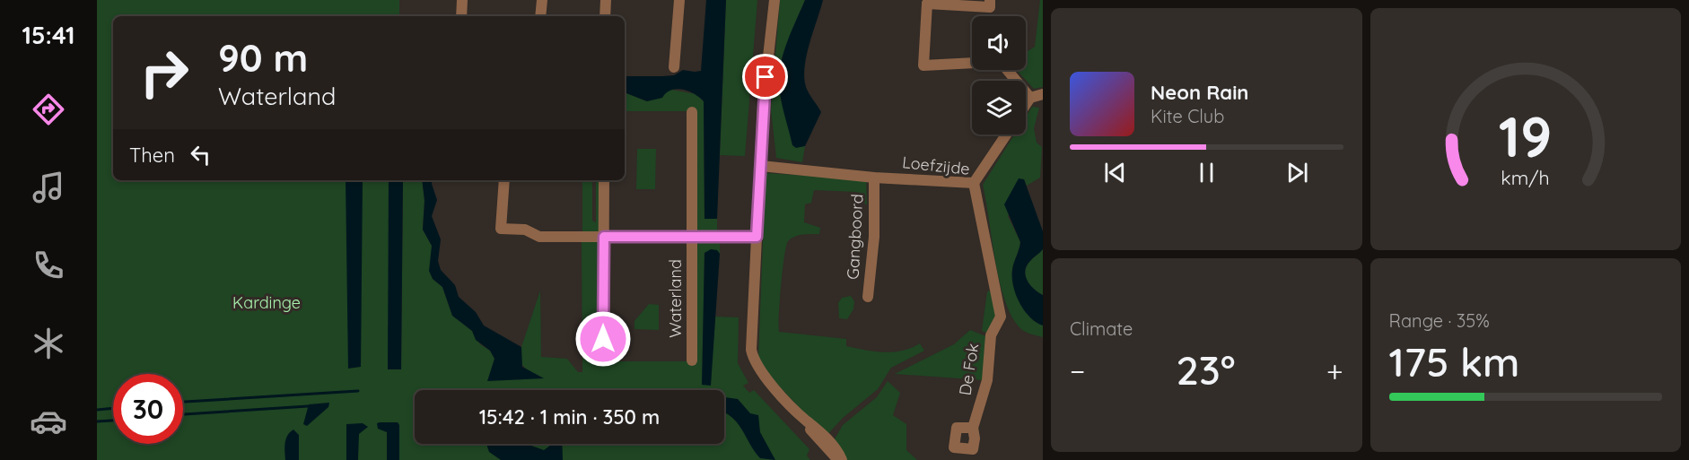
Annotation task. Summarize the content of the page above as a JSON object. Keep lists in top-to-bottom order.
{
  "streets": {
    "street": [
      "Loefzijde",
      "Gangboord",
      "Waterland",
      "De Fok"
    ]
  },
  "crossings": [
    ["Loefzijde", "Gangboord"],
    ["Loefzijde", "De Fok"]
  ],
  "parks": ["Kardinge"],
  "page": {
    "tabs": "15:41",
    "turn": ["90 m", "Waterland"],
    "song": ["Neon Rain", "Kite Club"],
    "then": "Then",
    "tile": [
      "Climate",
      ["Range · 35%", "175 km"]
    ],
    "heat": ["−", "23°", "+"],
    "limit": "30",
    "trip": "15:42 · 1 min · 350 m",
    "gauge": ["19", "km/h"]
  }
}
